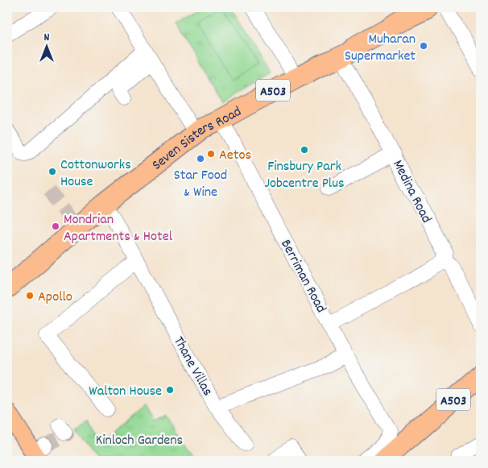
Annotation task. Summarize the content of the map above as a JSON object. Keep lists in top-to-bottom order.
{
  "streets": {
    "highway": ["A503", "Seven Sisters Road"],
    "street": ["Medina Road", "Berriman Road", "Thane Villas"]
  },
  "crossings": [
    ["Seven Sisters Road", "Medina Road"],
    ["Seven Sisters Road", "Berriman Road"],
    ["Seven Sisters Road", "Thane Villas"],
    ["Berriman Road", "Thane Villas"]
  ],
  "parks": ["Kinloch Gardens"],
  "places": [
    "Muharan Supermarket",
    "Finsbury Park Jobcentre Plus",
    "Aetos",
    "Star Food & Wine",
    "Cottonworks House",
    "Mondrian Apartments & Hotel",
    "Apollo",
    "Walton House"
  ],
  "north": "top"
}
